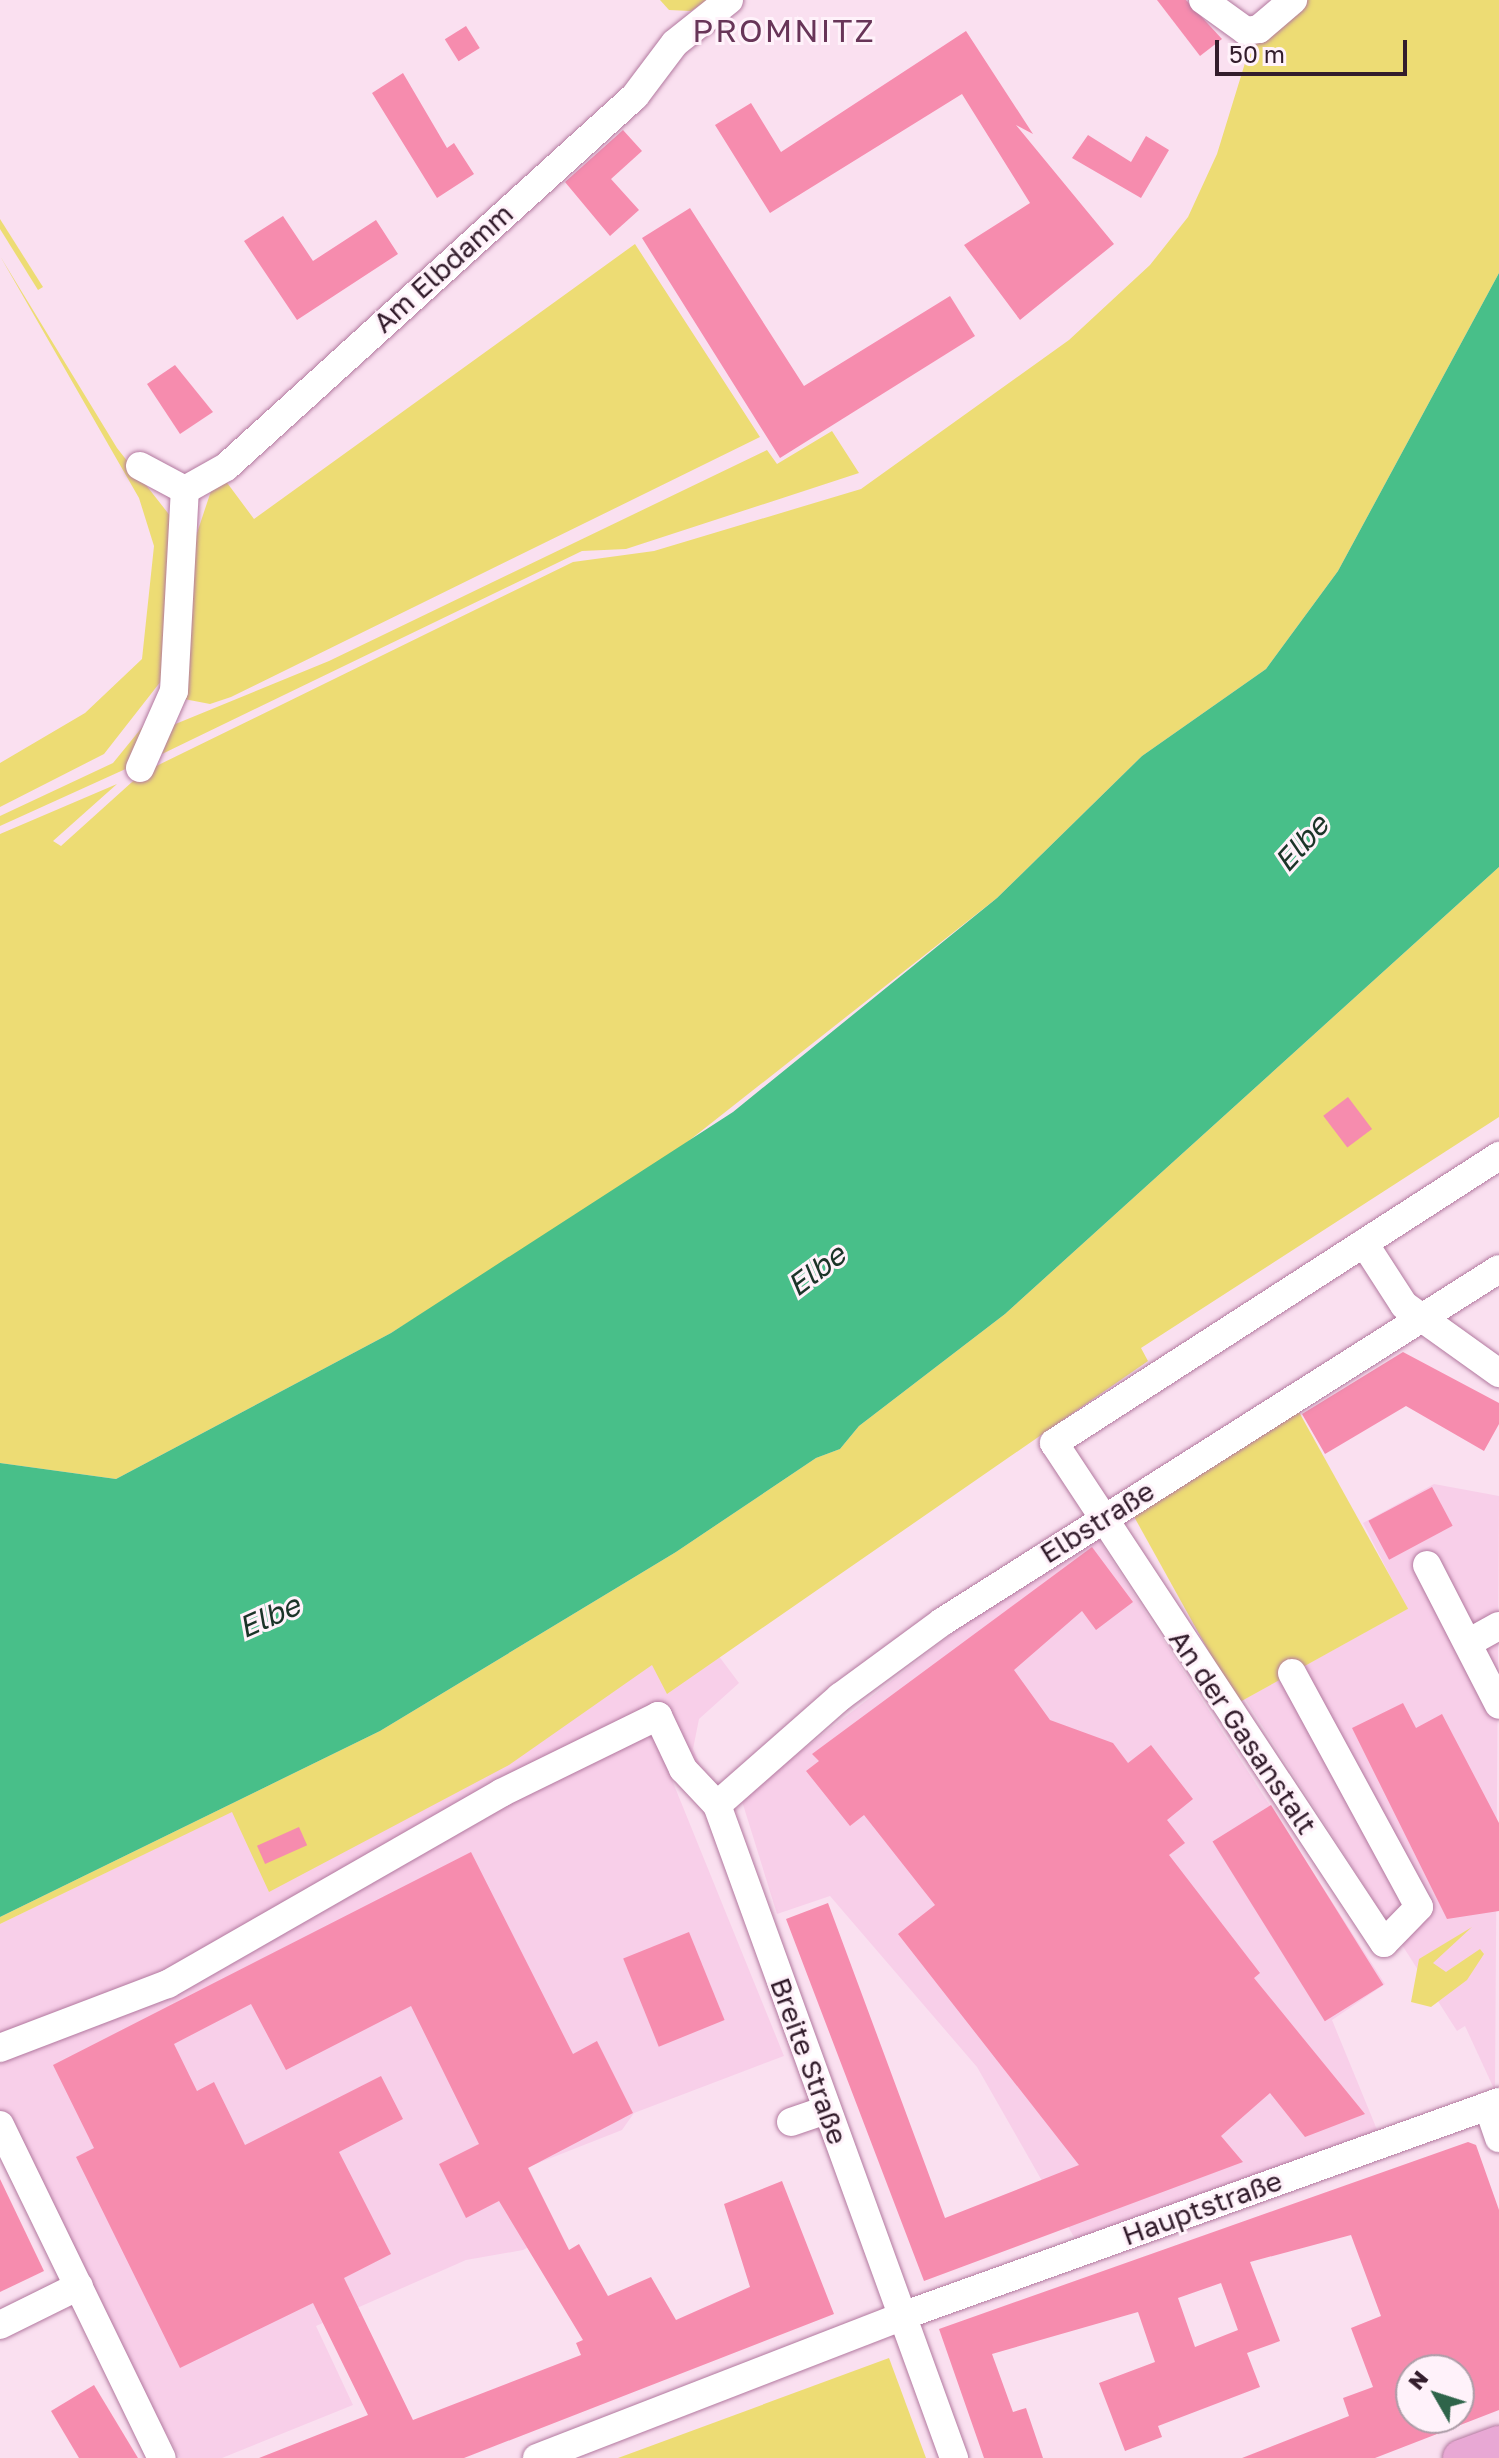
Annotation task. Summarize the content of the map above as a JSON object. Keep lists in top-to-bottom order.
{
  "streets": {
    "street": [
      "Am Elbdamm",
      "Elbstraße",
      "An der Gasanstalt",
      "Breite Straße",
      "Hauptstraße"
    ]
  },
  "crossings": [
    ["Elbstraße", "An der Gasanstalt"],
    ["Elbstraße", "Breite Straße"],
    ["Breite Straße", "Hauptstraße"]
  ],
  "districts": ["PROMNITZ"],
  "water": ["Elbe"],
  "scale_bar": "50 m",
  "north": "top left"
}
